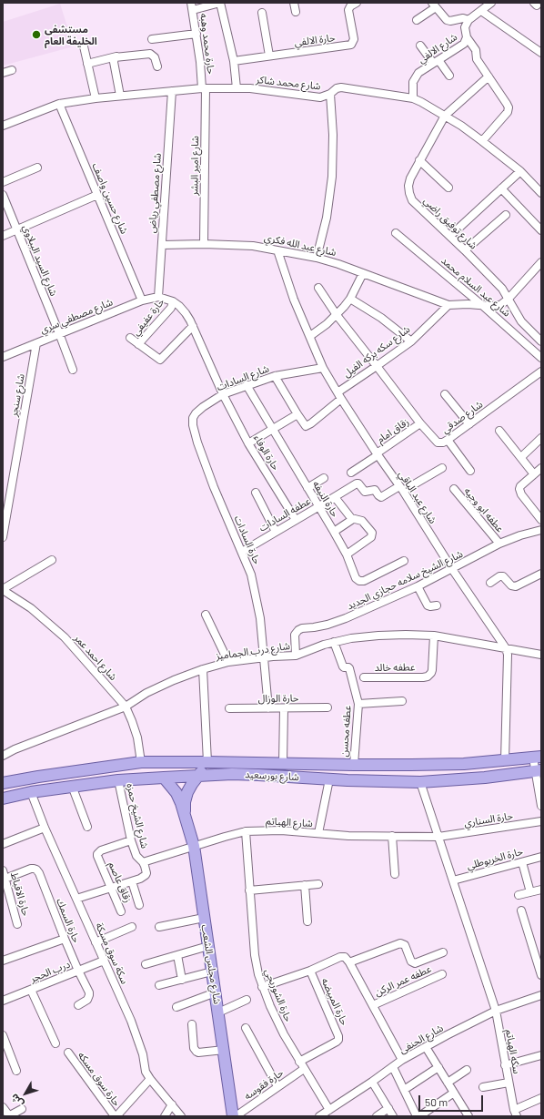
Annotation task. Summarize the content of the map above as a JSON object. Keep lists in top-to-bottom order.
{
  "streets": {
    "main road": ["شارع بورسعيد", "شارع مجلس الشعب"],
    "street": [
      "حارة الالفي",
      "حارة محمد وهبه",
      "شارع الالفي",
      "شارع محمد شاكر",
      "شارع امير البشر",
      "شارع مصطفي رياض",
      "شارع حسين واصف",
      "شارع توفيق راضي",
      "شارع عبد الله فكري",
      "شارع السيد الببلاوي",
      "شارع عبد السلام محمد",
      "شارع مصطفي سري",
      "حارة عفيفي",
      "شارع سكه بركه الفيل",
      "شارع السادات",
      "شارع سنجر",
      "شارع صدقي",
      "زقاق امام",
      "حارة الوفاء",
      "شارع عبد الباقي",
      "حارة النيفه",
      "عطفه ابو وجيه",
      "عطفه السادات",
      "حارة السادات",
      "شارع الشيخ سلامه حجازي الجديد",
      "شارع درب الجماميز",
      "شارع احمد عمر",
      "عطفه خالد",
      "حارة الوزال",
      "عطفه محسن",
      "شارع الشيخ حمزه",
      "حارة السناري",
      "شارع الهياتم",
      "حارة الخربوطلي",
      "زقاق عاصم",
      "حارة الاقباط",
      "حارة السمك",
      "سكة سوق مسكة",
      "درب الحجر",
      "عطفه عمر الركن",
      "حارة الشوربجي",
      "حارة المبيضه",
      "شارع الحنفى",
      "سكه الهياتم",
      "حارة سوق مسكه",
      "حارة فقوسه"
    ]
  },
  "crossings": [
    ["حارة محمد وهبه", "شارع محمد شاكر"],
    ["حارة محمد وهبه", "شارع امير البشر"],
    ["شارع الالفي", "شارع محمد شاكر"],
    ["شارع محمد شاكر", "شارع امير البشر"],
    ["شارع محمد شاكر", "شارع مصطفي رياض"],
    ["شارع محمد شاكر", "شارع حسين واصف"],
    ["شارع محمد شاكر", "شارع توفيق راضي"],
    ["شارع امير البشر", "شارع عبد الله فكري"],
    ["شارع مصطفي رياض", "شارع عبد الله فكري"],
    ["شارع مصطفي رياض", "شارع مصطفي سري"],
    ["شارع حسين واصف", "شارع مصطفي سري"],
    ["شارع عبد الله فكري", "شارع سكه بركه الفيل"],
    ["شارع عبد الله فكري", "شارع عبد الباقي"],
    ["شارع السيد الببلاوي", "شارع مصطفي سري"],
    ["شارع مصطفي سري", "شارع سنجر"],
    ["حارة عفيفي", "حارة الوفاء"],
    ["شارع سكه بركه الفيل", "شارع صدقي"],
    ["شارع سكه بركه الفيل", "شارع عبد الباقي"],
    ["شارع السادات", "حارة الوفاء"],
    ["شارع السادات", "شارع عبد الباقي"],
    ["شارع السادات", "حارة النيفه"],
    ["شارع السادات", "حارة السادات"],
    ["شارع صدقي", "زقاق امام"],
    ["زقاق امام", "شارع عبد الباقي"],
    ["حارة الوفاء", "عطفه السادات"],
    ["شارع عبد الباقي", "عطفه السادات"],
    ["شارع عبد الباقي", "شارع الشيخ سلامه حجازي الجديد"],
    ["شارع عبد الباقي", "شارع درب الجماميز"],
    ["شارع عبد الباقي", "شارع بورسعيد"],
    ["حارة النيفه", "عطفه السادات"],
    ["عطفه ابو وجيه", "شارع الشيخ سلامه حجازي الجديد"],
    ["عطفه السادات", "حارة السادات"],
    ["حارة السادات", "شارع درب الجماميز"],
    ["حارة السادات", "حارة الوزال"],
    ["شارع الشيخ سلامه حجازي الجديد", "شارع درب الجماميز"],
    ["شارع درب الجماميز", "شارع احمد عمر"],
    ["شارع درب الجماميز", "عطفه خالد"],
    ["شارع درب الجماميز", "عطفه محسن"],
    ["شارع احمد عمر", "شارع بورسعيد"],
    ["عطفه محسن", "شارع بورسعيد"],
    ["شارع بورسعيد", "شارع الشيخ حمزه"],
    ["شارع بورسعيد", "سكة سوق مسكة"],
    ["شارع بورسعيد", "شارع مجلس الشعب"],
    ["شارع الشيخ حمزه", "شارع الهياتم"],
    ["شارع الشيخ حمزه", "زقاق عاصم"],
    ["حارة السناري", "شارع الهياتم"],
    ["شارع الهياتم", "شارع مجلس الشعب"],
    ["شارع الهياتم", "حارة الشوربجي"],
    ["حارة الاقباط", "حارة السمك"],
    ["حارة السمك", "درب الحجر"],
    ["سكة سوق مسكة", "درب الحجر"],
    ["شارع مجلس الشعب", "حارة فقوسه"],
    ["حارة الشوربجي", "حارة المبيضه"],
    ["حارة الشوربجي", "شارع الحنفى"],
    ["حارة الشوربجي", "حارة فقوسه"],
    ["شارع الحنفى", "سكه الهياتم"]
  ],
  "places": ["مستشفى الخليفة العام"],
  "scale_bar": "50 m",
  "north": "bottom left"
}
